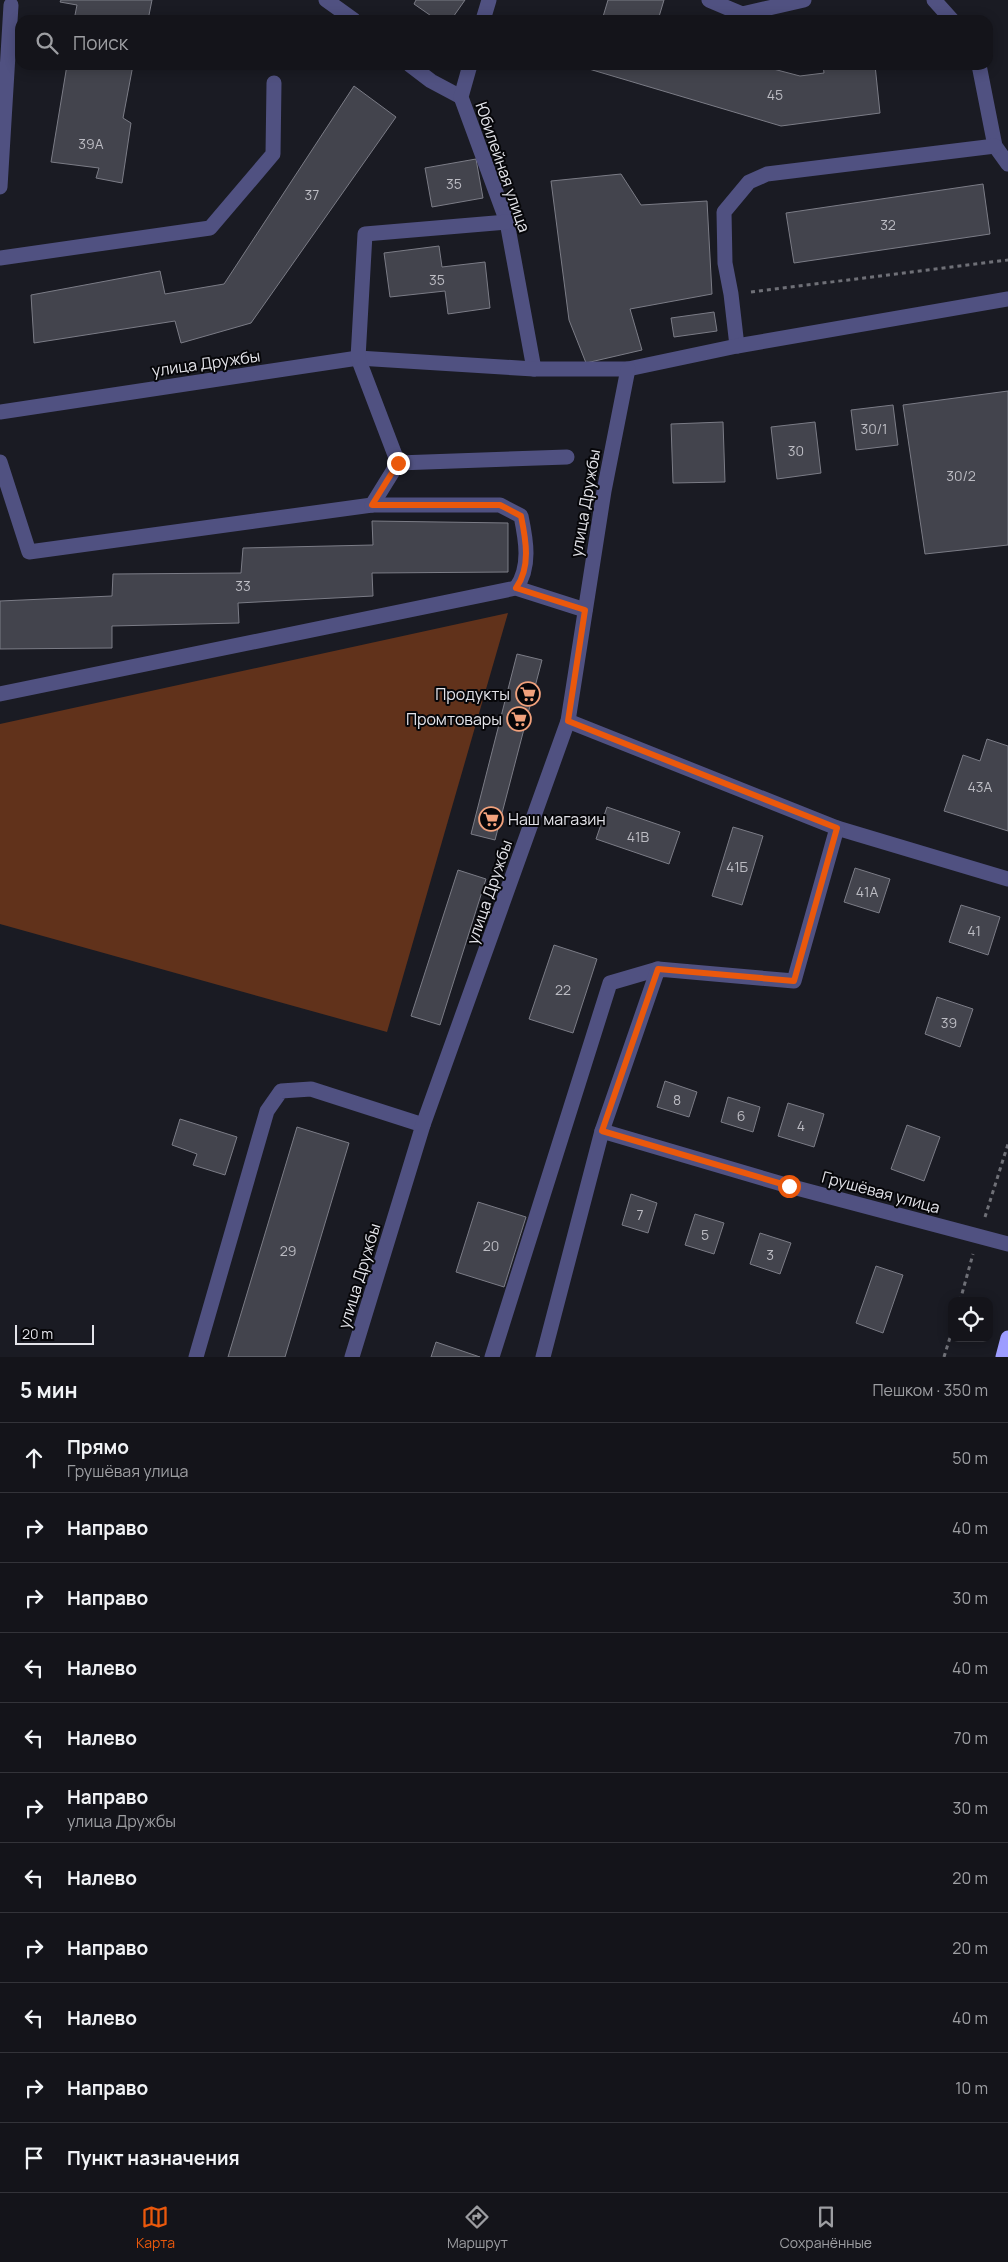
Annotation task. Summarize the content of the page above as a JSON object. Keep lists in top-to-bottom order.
{
  "streets": {
    "street": ["Юбилейная улица", "улица Дружбы", "Грушёвая улица"]
  },
  "crossings": [
    ["Юбилейная улица", "улица Дружбы"]
  ],
  "places": {
    "supermarket": ["Продукты", "Промтовары", "Наш магазин"]
  },
  "house_numbers": [
    "45",
    "39А",
    "35",
    "37",
    "32",
    "35",
    "30/1",
    "30",
    "30/2",
    "33",
    "43А",
    "41В",
    "41Б",
    "41А",
    "41",
    "22",
    "39",
    "8",
    "6",
    "4",
    "7",
    "5",
    "20",
    "29",
    "3"
  ],
  "scale_bar": "20 m",
  "page": {
    "search": "Поиск",
    "scale": "20 m",
    "heading": ["5 мин", "Пешком · 350 m"],
    "list": [
      ["Прямо", "Грушёвая улица", "50 m"],
      ["Направо", "40 m"],
      ["Направо", "30 m"],
      ["Налево", "40 m"],
      ["Налево", "70 m"],
      ["Направо", "улица Дружбы", "30 m"],
      ["Налево", "20 m"],
      ["Направо", "20 m"],
      ["Налево", "40 m"],
      ["Направо", "10 m"],
      "Пункт назначения"
    ],
    "nav": ["Карта", "Маршрут", "Сохранённые"]
  }
}
